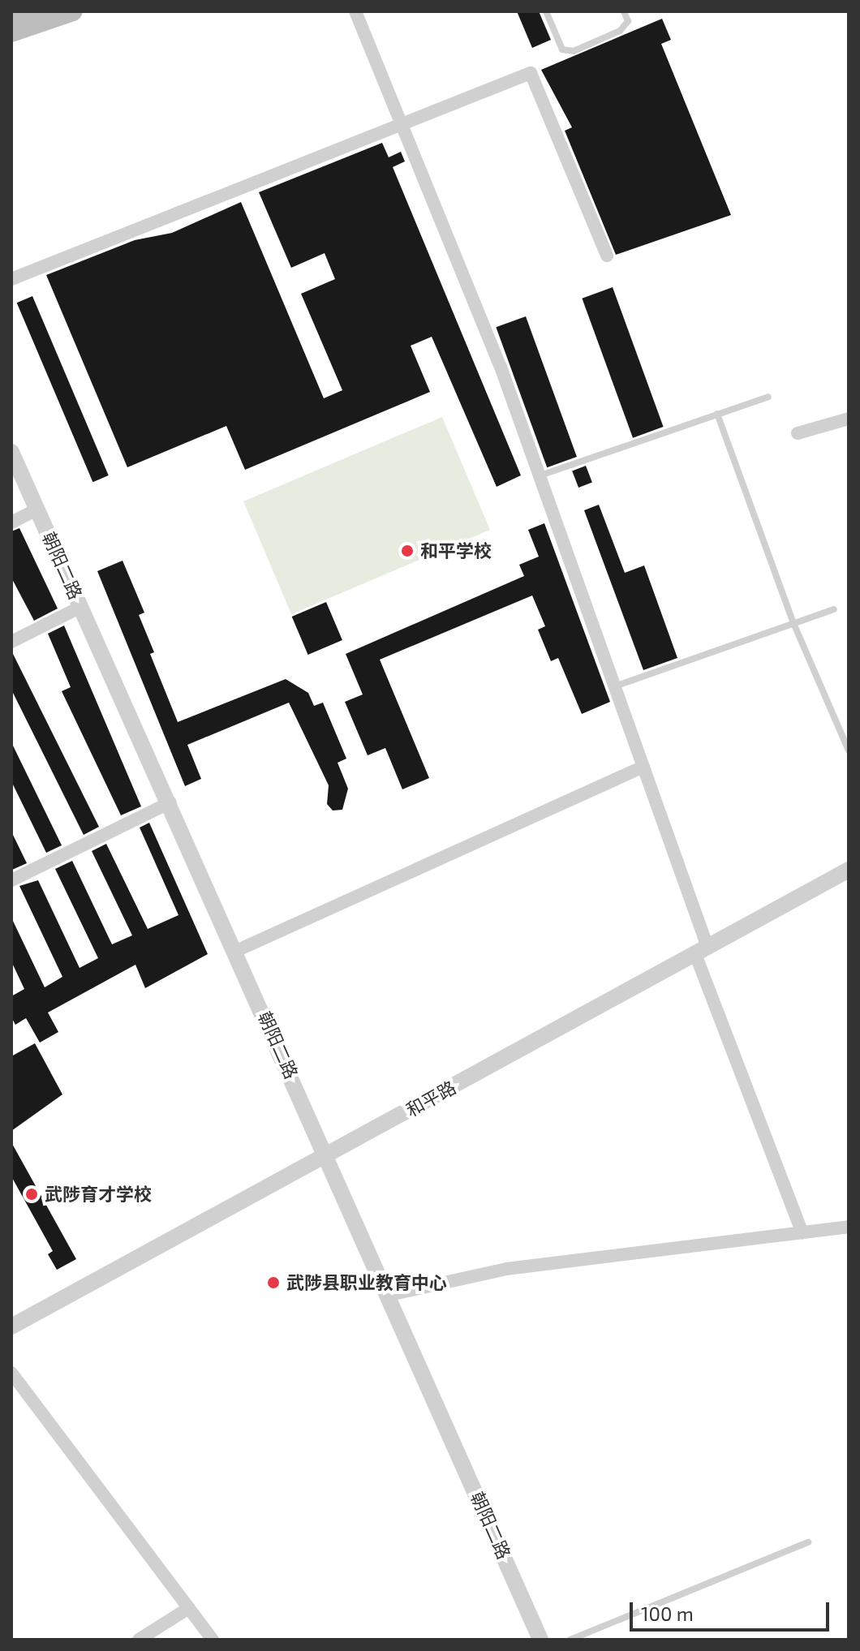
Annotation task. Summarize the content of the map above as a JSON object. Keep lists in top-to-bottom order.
{
  "streets": {
    "street": ["朝阳二路", "和平路"]
  },
  "crossings": [
    ["朝阳二路", "和平路"]
  ],
  "places": ["和平学校", "武陟育才学校", "武陟县职业教育中心"],
  "scale_bar": "100 m"
}
